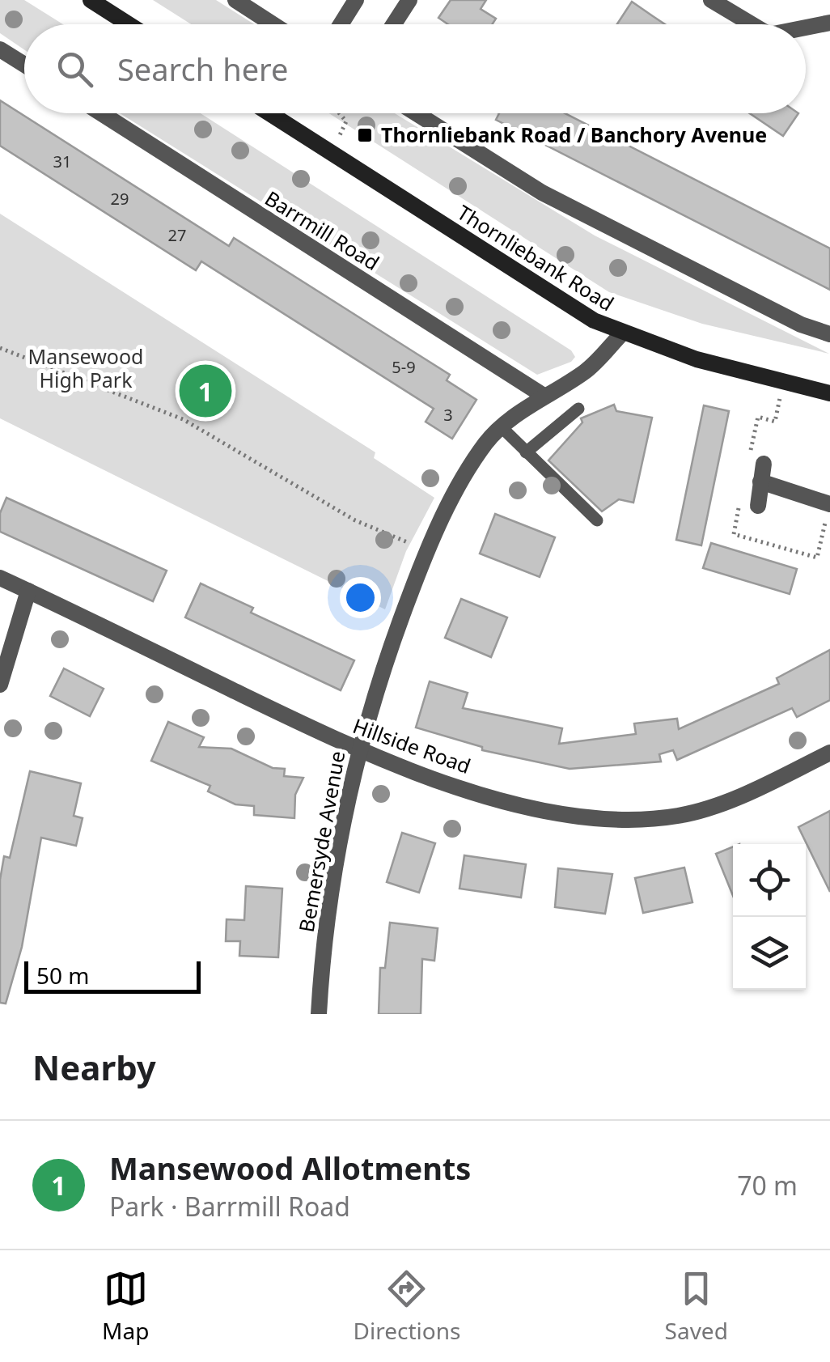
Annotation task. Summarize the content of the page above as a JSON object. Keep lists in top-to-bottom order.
{
  "streets": {
    "main road": ["Thornliebank Road"],
    "street": ["Barrmill Road", "Hillside Road", "Bemersyde Avenue"]
  },
  "crossings": [
    ["Barrmill Road", "Bemersyde Avenue"],
    ["Thornliebank Road", "Bemersyde Avenue"],
    ["Hillside Road", "Bemersyde Avenue"]
  ],
  "parks": ["Mansewood High Park"],
  "places": {
    "transit": ["Thornliebank Road / Banchory Avenue"]
  },
  "house_numbers": [
    "31",
    "29",
    "27",
    "5-9",
    "3"
  ],
  "scale_bar": "50 m",
  "page": {
    "search": "Search here",
    "pins": "1",
    "scale": "50 m",
    "heading": "Nearby",
    "list": [
      {
        "mark": "1",
        "name": "Mansewood Allotments",
        "note": "Park · Barrmill Road",
        "value": "70 m"
      }
    ],
    "nav": ["Map", "Directions", "Saved"]
  }
}
